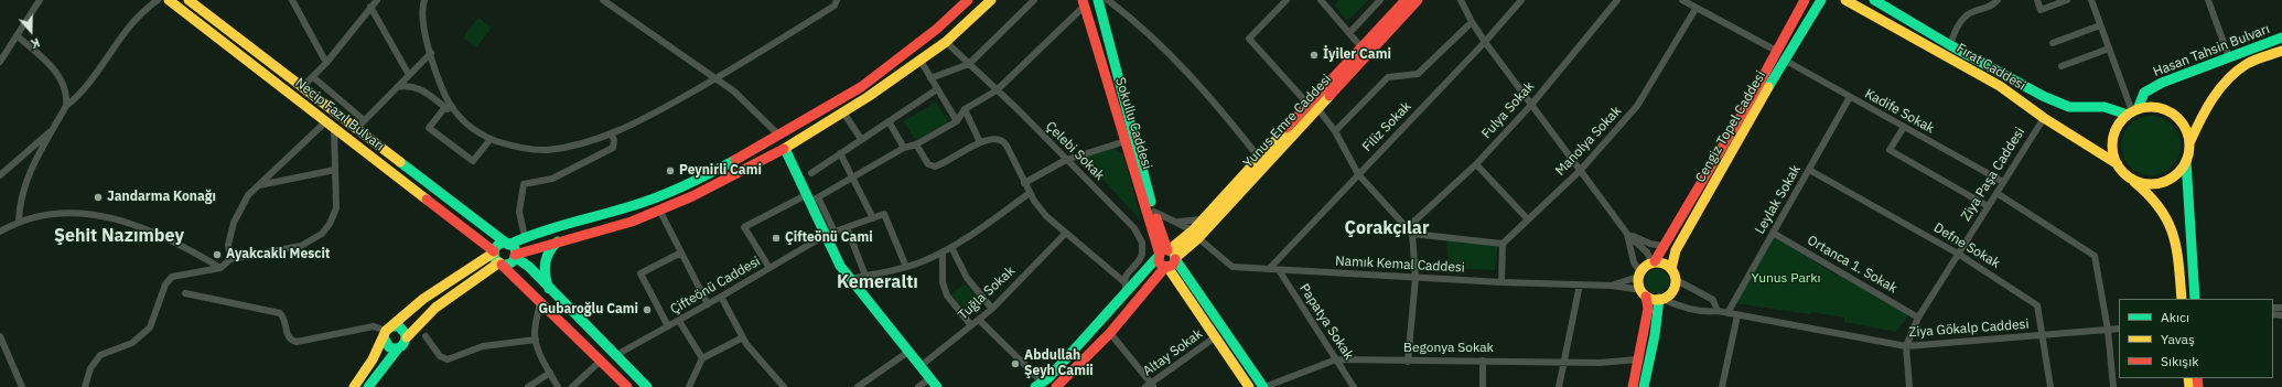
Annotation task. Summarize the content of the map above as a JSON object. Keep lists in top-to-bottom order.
{
  "streets": {
    "main road": [
      "Hasan Tahsin Bulvarı",
      "Fırat Caddesi",
      "Necip Fazıl Bulvarı",
      "Yunus Emre Caddesi",
      "Sokullu Caddesi",
      "Cengiz Topel Caddesi"
    ],
    "street": [
      "Fulya Sokak",
      "Kadife Sokak",
      "Filiz Sokak",
      "Manolya Sokak",
      "Çelebi Sokak",
      "Ziya Paşa Caddesi",
      "Leylak Sokak",
      "Defne Sokak",
      "Namık Kemal Caddesi",
      "Ortanca 1. Sokak",
      "Çifteönü Caddesi",
      "Tuğla Sokak",
      "Papatya Sokak",
      "Ziya Gökalp Caddesi",
      "Begonya Sokak",
      "Altay Sokak"
    ]
  },
  "crossings": [
    ["Hasan Tahsin Bulvarı", "Fırat Caddesi"],
    ["Fırat Caddesi", "Ziya Paşa Caddesi"],
    ["Kadife Sokak", "Cengiz Topel Caddesi"],
    ["Kadife Sokak", "Manolya Sokak"],
    ["Kadife Sokak", "Ziya Paşa Caddesi"],
    ["Kadife Sokak", "Leylak Sokak"],
    ["Yunus Emre Caddesi", "Sokullu Caddesi"],
    ["Yunus Emre Caddesi", "Çelebi Sokak"],
    ["Yunus Emre Caddesi", "Namık Kemal Caddesi"],
    ["Sokullu Caddesi", "Namık Kemal Caddesi"],
    ["Filiz Sokak", "Namık Kemal Caddesi"],
    ["Cengiz Topel Caddesi", "Namık Kemal Caddesi"],
    ["Cengiz Topel Caddesi", "Ziya Gökalp Caddesi"],
    ["Ziya Paşa Caddesi", "Defne Sokak"],
    ["Ziya Paşa Caddesi", "Ortanca 1. Sokak"],
    ["Ziya Paşa Caddesi", "Ziya Gökalp Caddesi"],
    ["Leylak Sokak", "Defne Sokak"],
    ["Leylak Sokak", "Ortanca 1. Sokak"],
    ["Leylak Sokak", "Ziya Gökalp Caddesi"],
    ["Defne Sokak", "Ziya Gökalp Caddesi"],
    ["Namık Kemal Caddesi", "Papatya Sokak"],
    ["Namık Kemal Caddesi", "Ziya Gökalp Caddesi"],
    ["Papatya Sokak", "Begonya Sokak"]
  ],
  "districts": ["Çorakçılar", "Şehit Nazımbey", "Kemeraltı"],
  "parks": ["Yunus Parkı"],
  "places": [
    "İyiler Cami",
    "Peynirli Cami",
    "Jandarma Konağı",
    "Çifteönü Cami",
    "Ayakcaklı Mescit",
    "Gubaroğlu Cami",
    "Abdullah Şeyh Camii"
  ],
  "legend": ["Akıcı", "Yavaş", "Sıkışık"],
  "north": "bottom"
}
